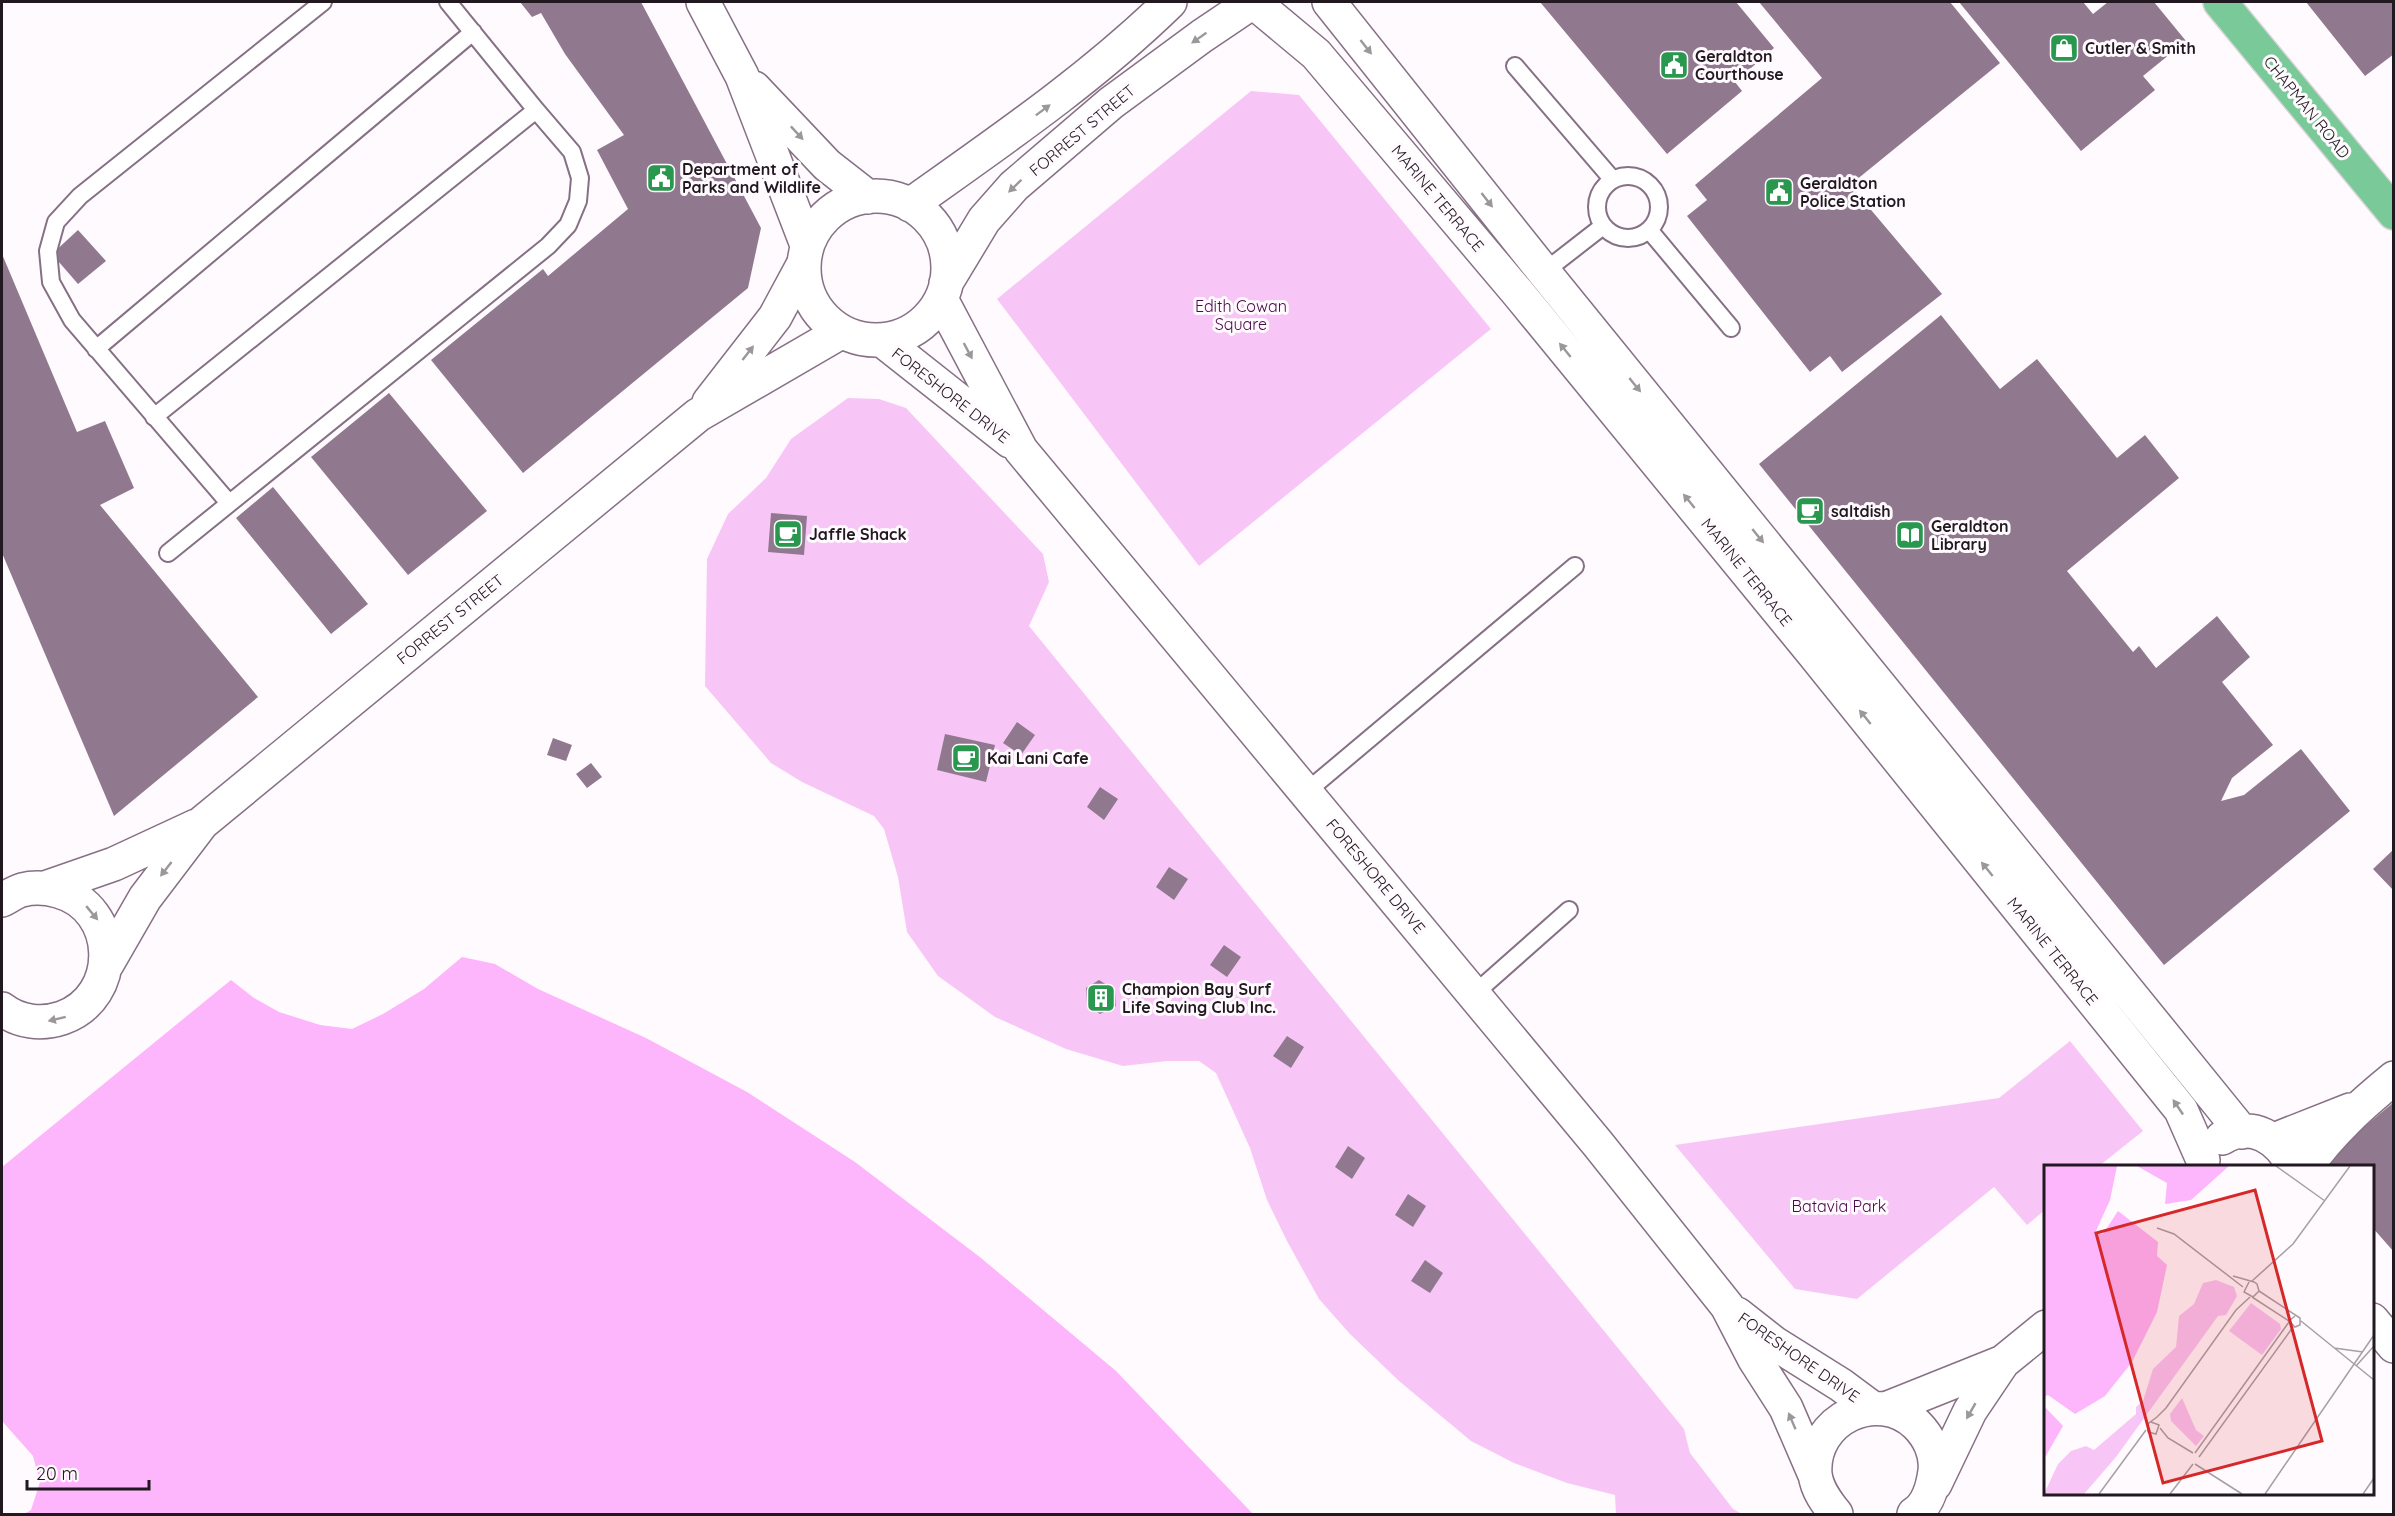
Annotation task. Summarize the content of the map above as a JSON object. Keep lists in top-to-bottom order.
{
  "streets": {
    "main road": ["CHAPMAN ROAD"],
    "street": ["FORREST STREET", "MARINE TERRACE", "FORESHORE DRIVE"]
  },
  "crossings": [
    ["FORREST STREET", "MARINE TERRACE"],
    ["FORREST STREET", "FORESHORE DRIVE"]
  ],
  "parks": ["Edith Cowan Square", "Batavia Park"],
  "places": {
    "shop": ["Cutler & Smith"],
    "public building": ["Geraldton Courthouse", "Department of Parks and Wildlife", "Geraldton Police Station"],
    "cafe": ["saltdish", "Jaffle Shack", "Kai Lani Cafe"],
    "library": ["Geraldton Library"],
    "building": ["Champion Bay Surf Life Saving Club Inc."]
  },
  "scale_bar": "20 m"
}
